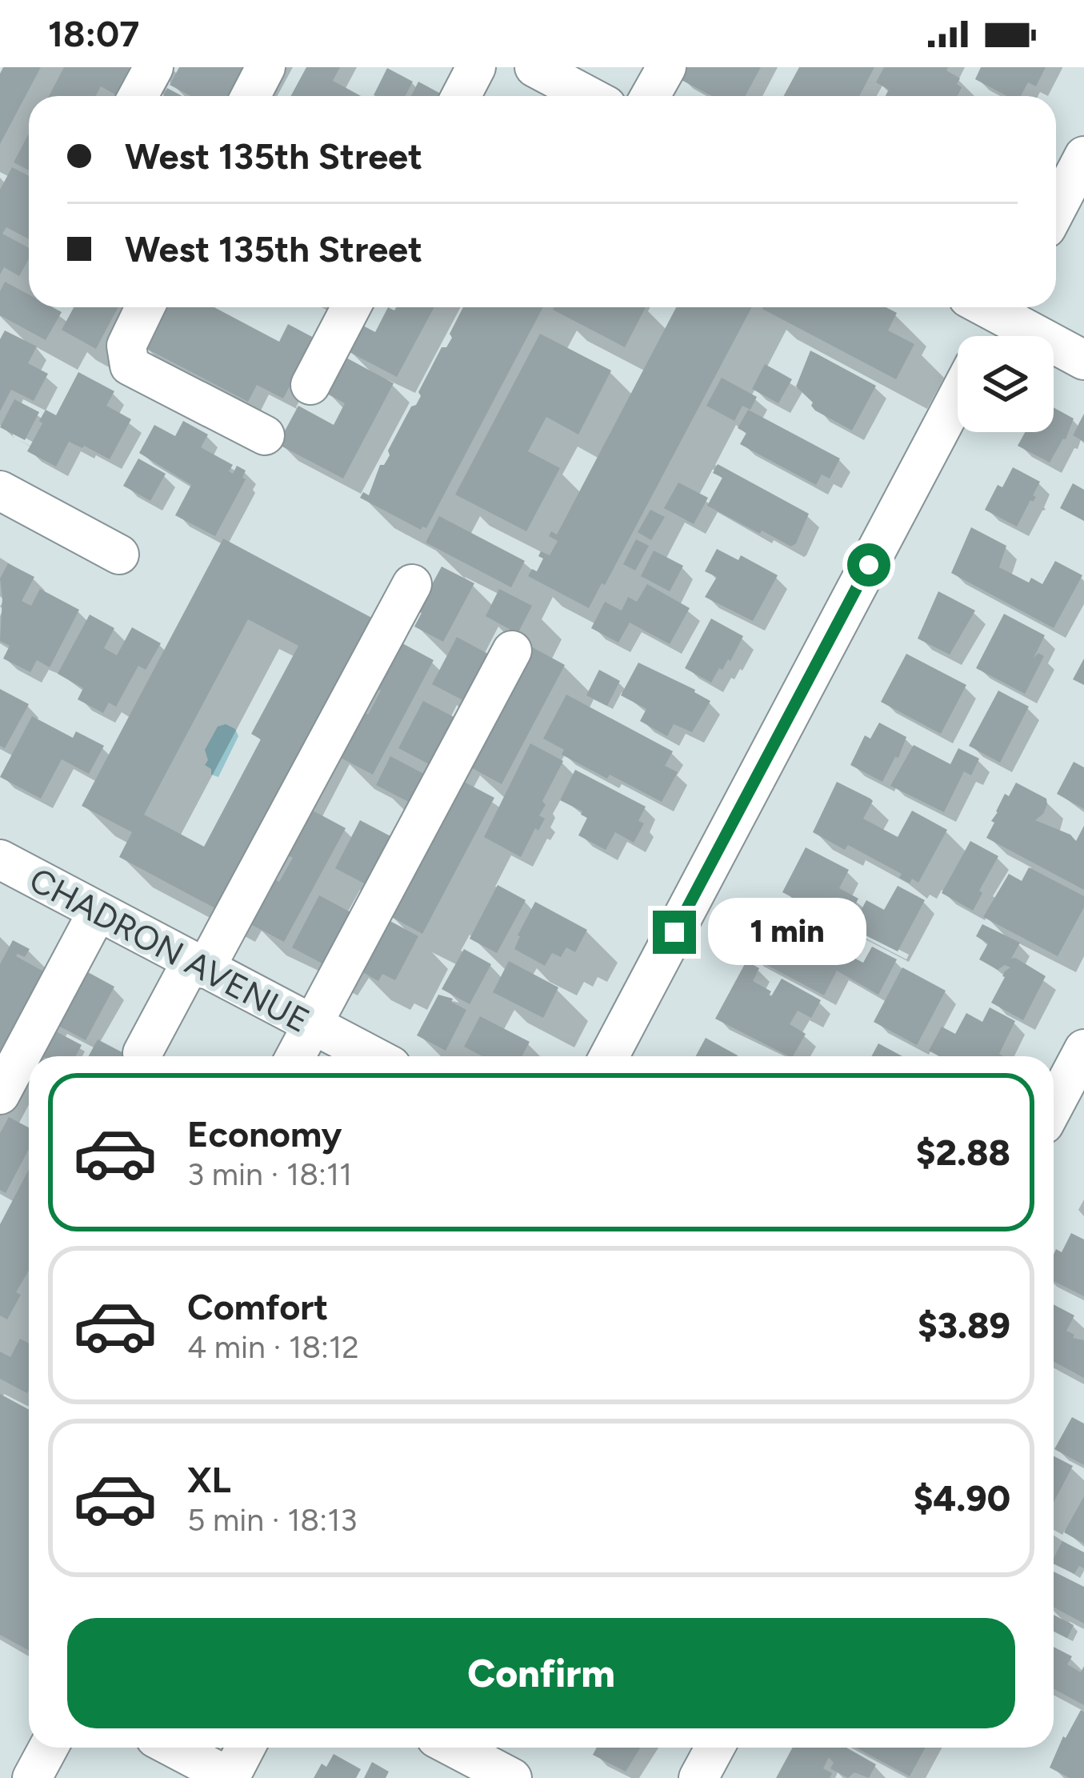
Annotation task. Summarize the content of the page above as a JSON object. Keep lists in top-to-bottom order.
{
  "streets": {
    "street": ["CHADRON AVENUE"]
  },
  "page": {
    "status": "18:07",
    "banner": ["West 135th Street", "West 135th Street"],
    "bubble": "1 min",
    "list": [
      {
        "name": "Economy",
        "note": "3 min · 18:11",
        "value": "$2.88"
      },
      {
        "name": "Comfort",
        "note": "4 min · 18:12",
        "value": "$3.89"
      },
      {
        "name": "XL",
        "note": "5 min · 18:13",
        "value": "$4.90"
      }
    ],
    "buttons": "Confirm"
  }
}
